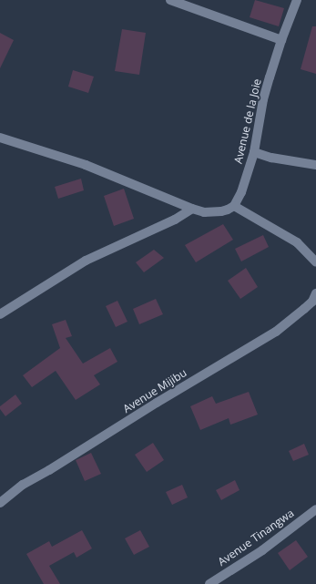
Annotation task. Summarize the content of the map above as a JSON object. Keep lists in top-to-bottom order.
{
  "streets": {
    "street": ["Avenue de la Joie", "Avenue Mijibu", "Avenue Tinangwa"]
  }
}
